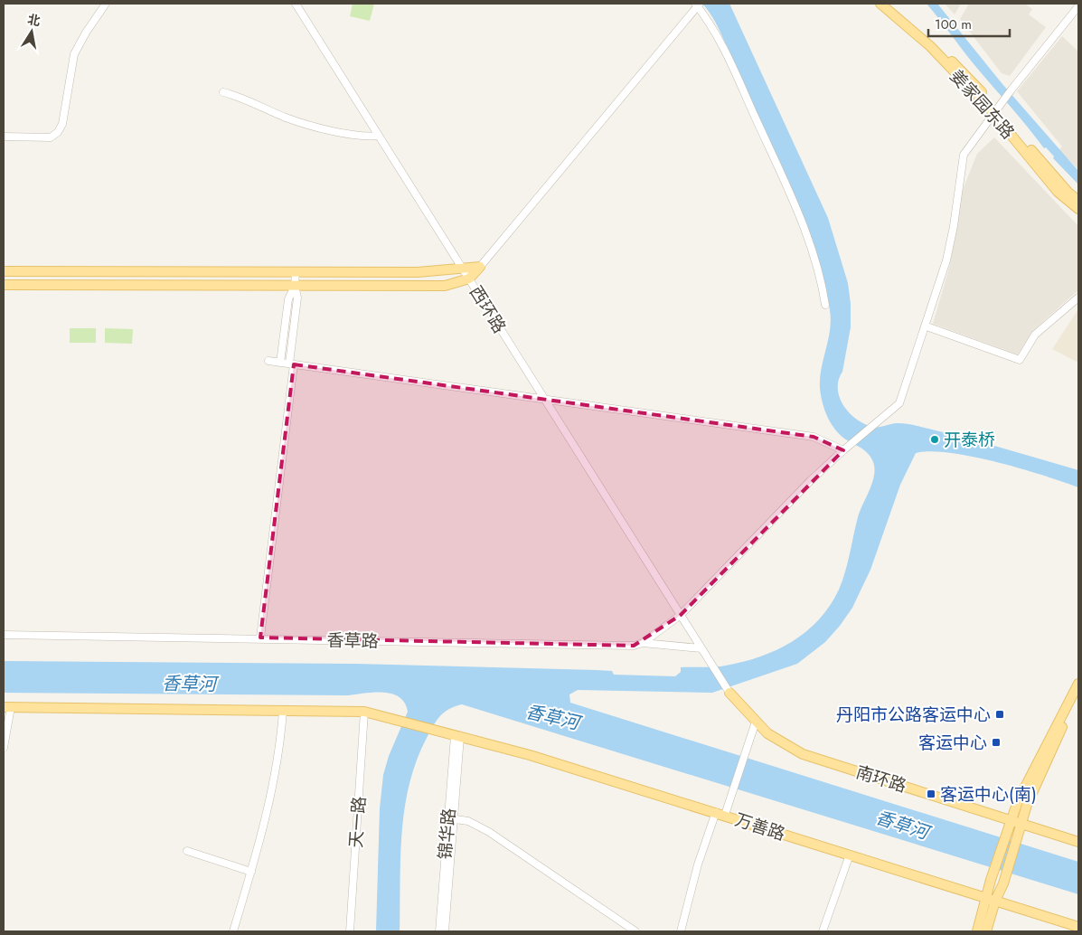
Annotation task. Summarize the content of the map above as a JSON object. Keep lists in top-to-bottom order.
{
  "streets": {
    "main road": ["姜家园东路", "南环路", "万善路"],
    "street": [
      "西环路",
      "香草路",
      "天一路",
      "锦华路"
    ]
  },
  "crossings": [
    ["天一路", "万善路"],
    ["万善路", "锦华路"]
  ],
  "water": ["香草河"],
  "places": {
    "other": ["开泰桥"],
    "transit": ["丹阳市公路客运中心", "客运中心", "客运中心(南)"]
  },
  "scale_bar": "100 m",
  "north": "top"
}
